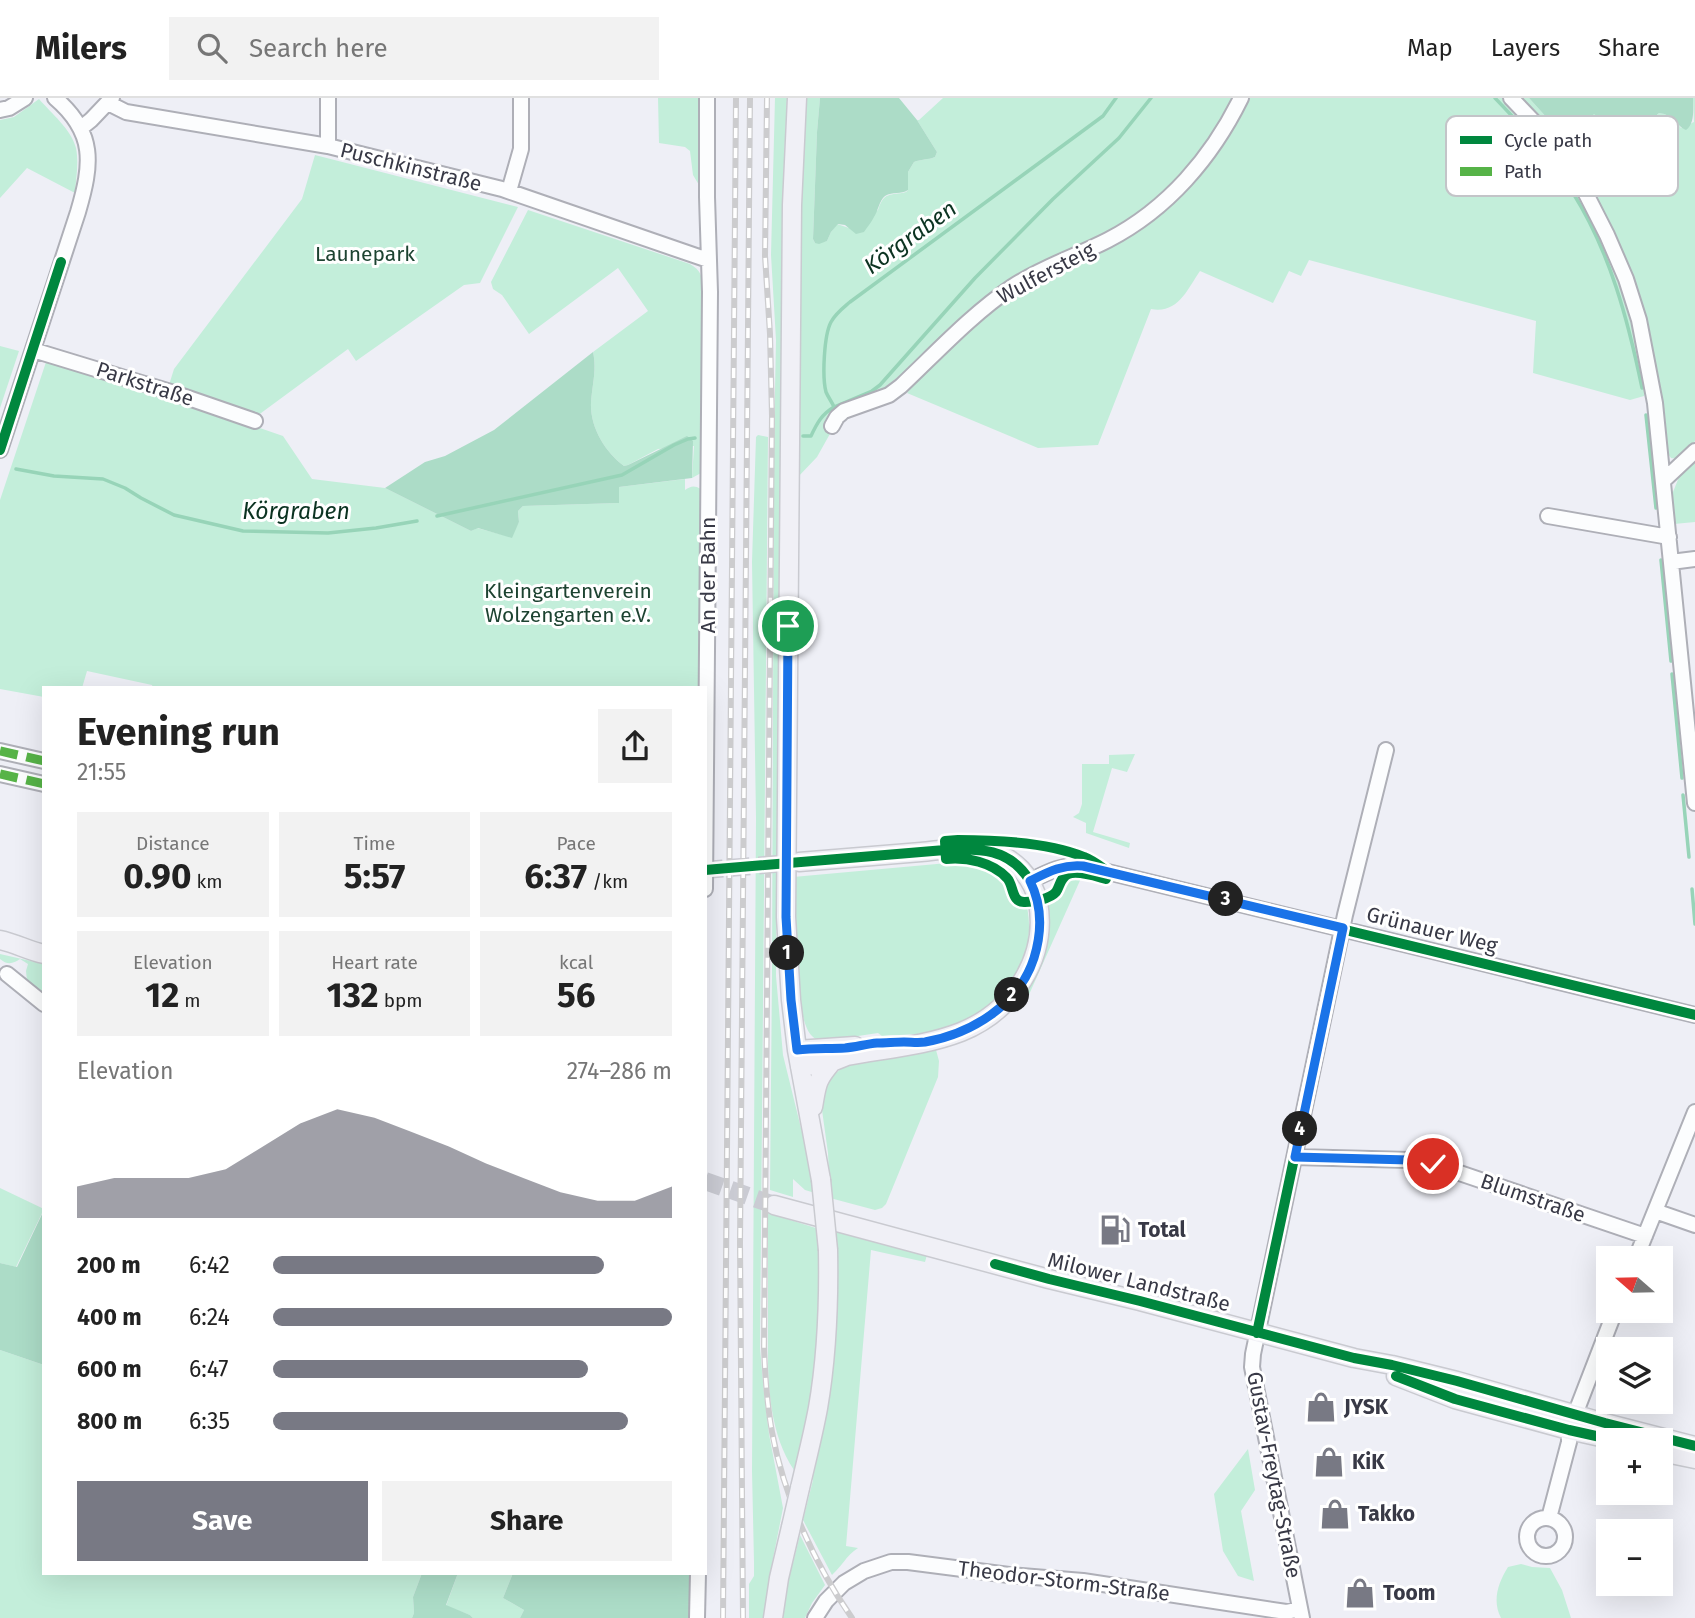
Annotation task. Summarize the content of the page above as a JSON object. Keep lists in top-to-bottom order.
{
  "streets": {
    "main road": ["Milower Landstraße"],
    "street": [
      "Puschkinstraße",
      "Wulfersteig",
      "Parkstraße",
      "An der Bahn",
      "Grünauer Weg",
      "Blumstraße",
      "Gustav-Freytag-Straße",
      "Theodor-Storm-Straße"
    ]
  },
  "crossings": [
    ["Puschkinstraße", "An der Bahn"],
    ["Grünauer Weg", "Gustav-Freytag-Straße"],
    ["Blumstraße", "Gustav-Freytag-Straße"],
    ["Milower Landstraße", "Gustav-Freytag-Straße"],
    ["Gustav-Freytag-Straße", "Theodor-Storm-Straße"]
  ],
  "water": ["Körgraben"],
  "parks": ["Launepark", "Kleingartenverein Wolzengarten e.V."],
  "places": {
    "fuel station": ["Total"],
    "shop": [
      "JYSK",
      "KiK",
      "Takko",
      "Toom"
    ]
  },
  "legend": ["Cycle path", "Path"],
  "north": "left",
  "page": {
    "header": "Milers",
    "search": "Search here",
    "nav": ["Map", "Layers", "Share"],
    "heading": ["Evening run", "21:55"],
    "stats": [
      ["Distance", "0.90 km"],
      ["Time", "5:57"],
      ["Pace", "6:37 /km"],
      ["Elevation", "12 m"],
      ["Heart rate", "132 bpm"],
      ["kcal", "56"]
    ],
    "pins": [
      "3",
      "1",
      "2",
      "4"
    ],
    "chart": ["Elevation", "274–286 m"],
    "list": [
      {
        "name": "200 m",
        "note": "6:42"
      },
      {
        "name": "400 m",
        "note": "6:24"
      },
      {
        "name": "600 m",
        "note": "6:47"
      },
      {
        "name": "800 m",
        "note": "6:35"
      }
    ],
    "map_buttons": ["+", "−"],
    "buttons": ["Save", "Share"]
  }
}
